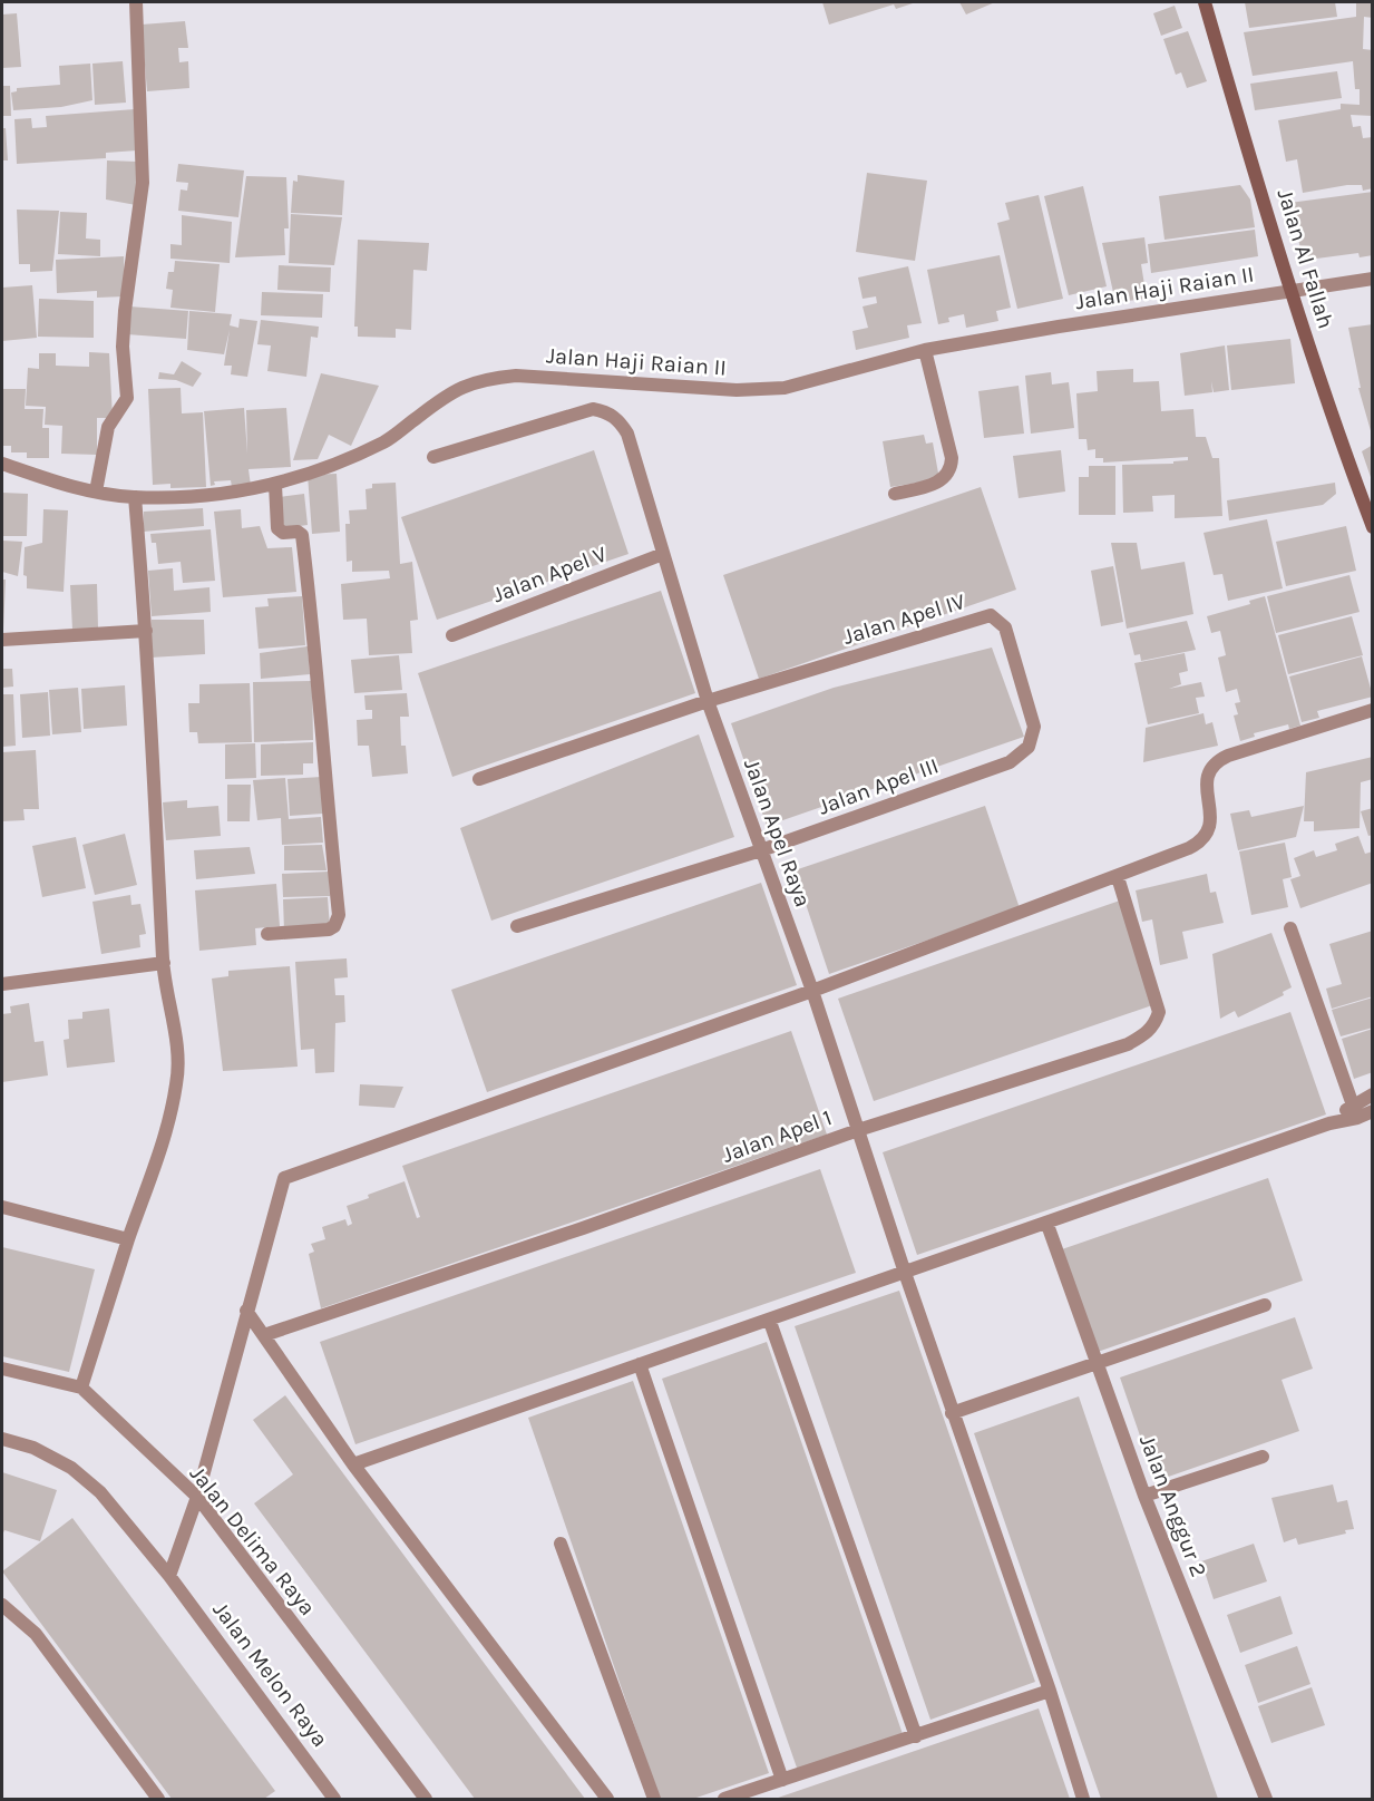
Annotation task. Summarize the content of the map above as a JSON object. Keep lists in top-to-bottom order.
{
  "streets": {
    "street": [
      "Jalan Al Fallah",
      "Jalan Haji Raian II",
      "Jalan Apel V",
      "Jalan Apel IV",
      "Jalan Apel III",
      "Jalan Apel Raya",
      "Jalan Apel 1",
      "Jalan Anggur 2",
      "Jalan Delima Raya",
      "Jalan Melon Raya"
    ]
  },
  "crossings": [
    ["Jalan Al Fallah", "Jalan Haji Raian II"],
    ["Jalan Apel V", "Jalan Apel Raya"],
    ["Jalan Apel IV", "Jalan Apel III"],
    ["Jalan Apel IV", "Jalan Apel Raya"],
    ["Jalan Apel III", "Jalan Apel Raya"],
    ["Jalan Apel Raya", "Jalan Apel 1"]
  ]
}
